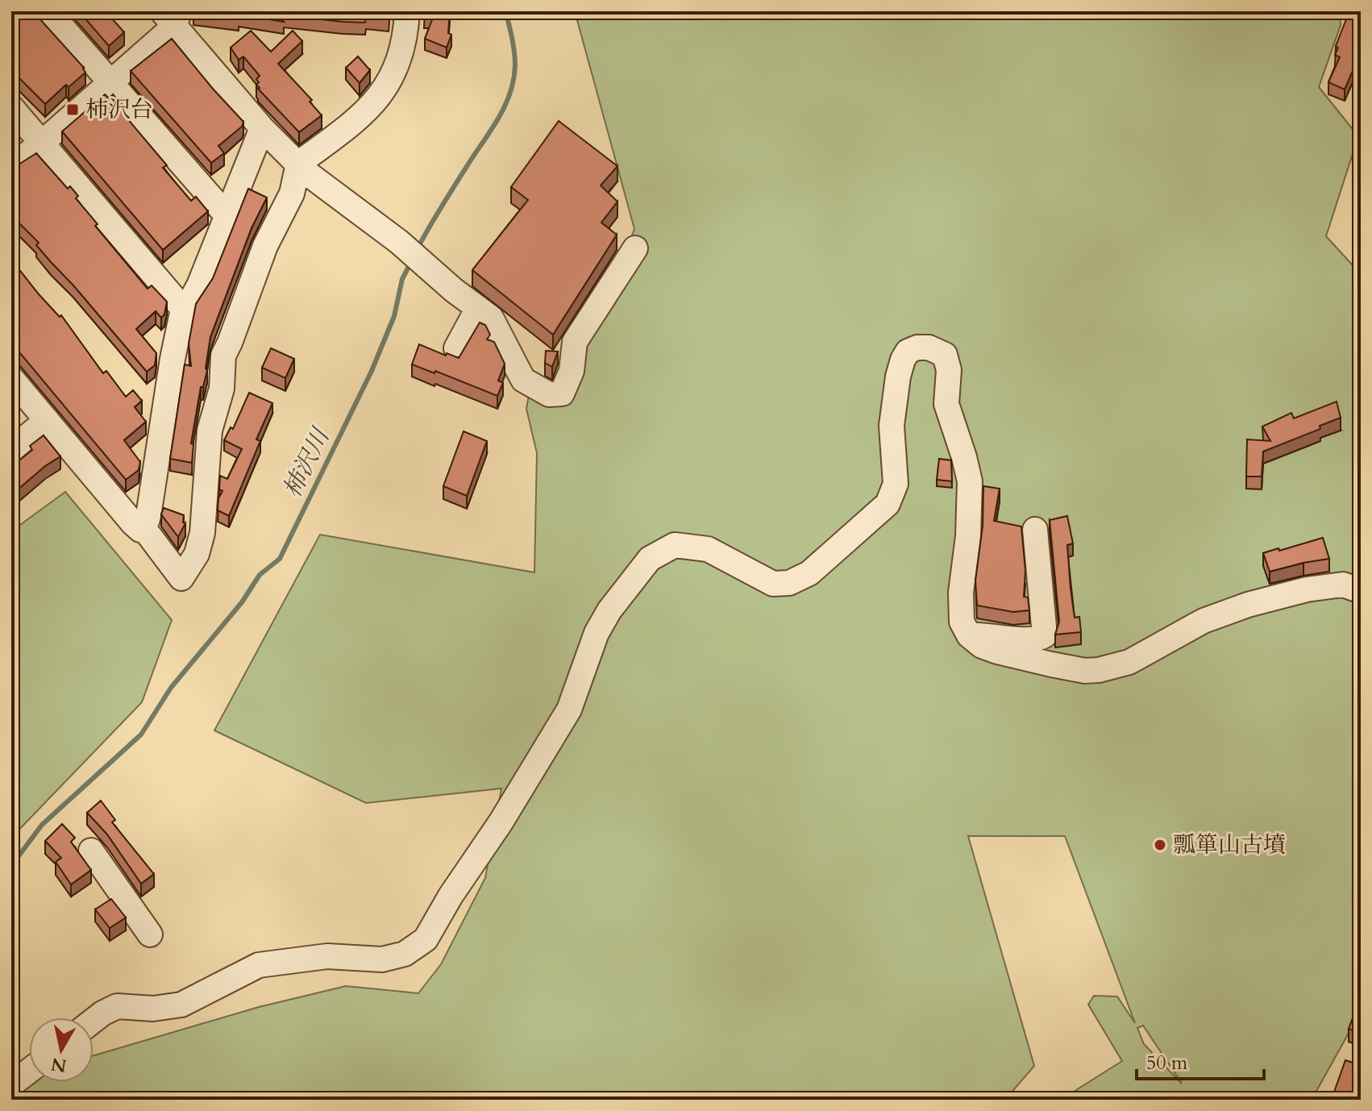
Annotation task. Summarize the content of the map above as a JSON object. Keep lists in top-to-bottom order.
{
  "water": ["柿沢川"],
  "places": {
    "transit": ["柿沢台"],
    "other": ["瓢箪山古墳"]
  },
  "scale_bar": "50 m",
  "north": "bottom"
}
